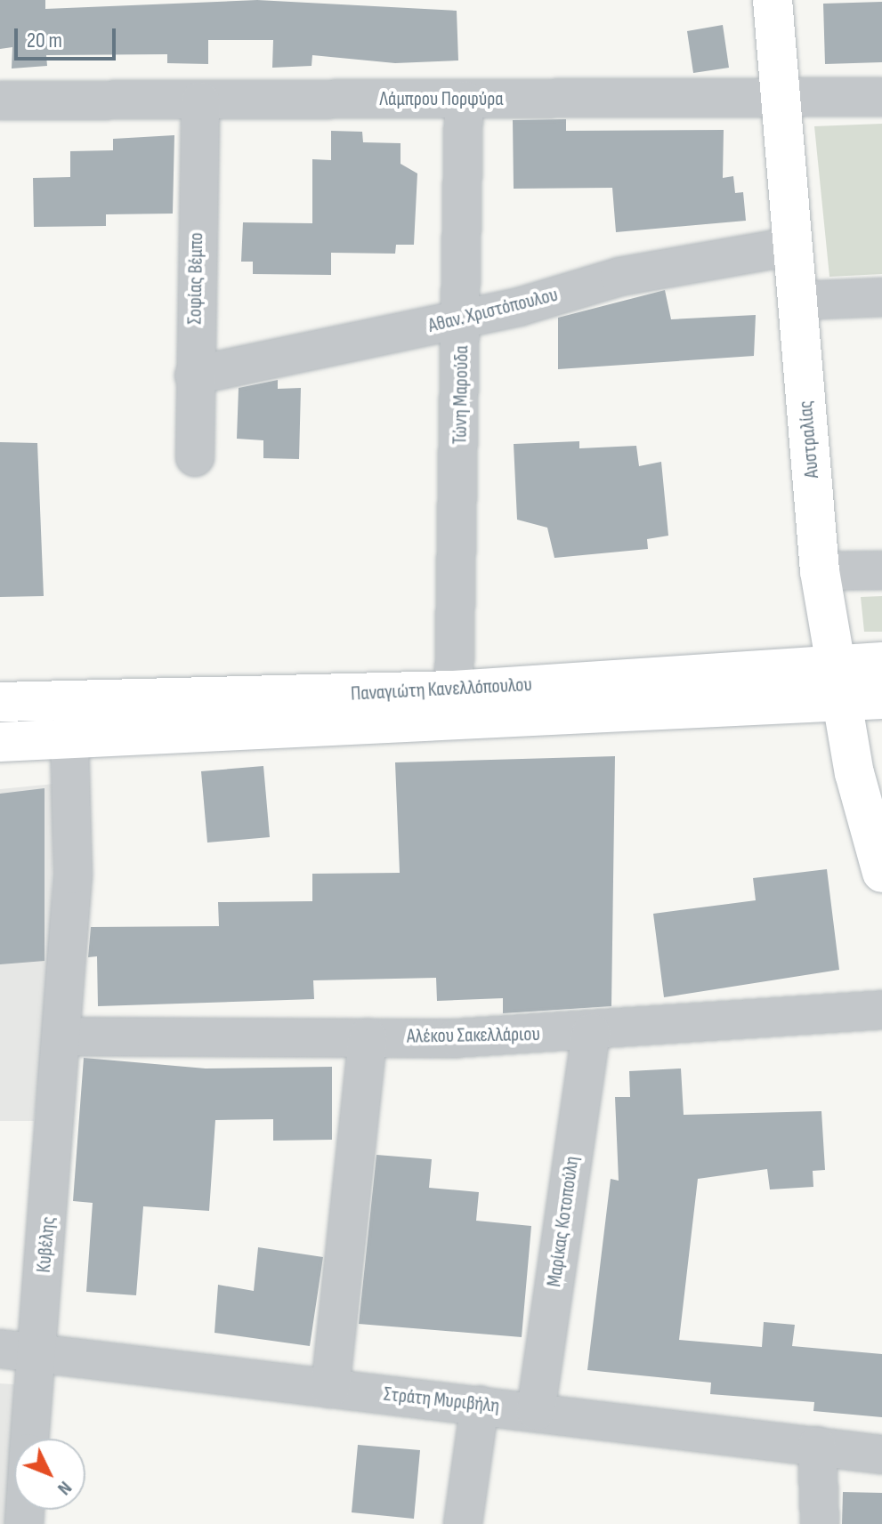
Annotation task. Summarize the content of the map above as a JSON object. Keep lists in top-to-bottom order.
{
  "streets": {
    "main road": ["Αυστραλίας", "Παναγιώτη Κανελλόπουλου"],
    "street": [
      "Λάμπρου Πορφύρα",
      "Σοφίας Βέμπο",
      "Αθαν. Χριστόπουλου",
      "Τώνη Μαρούδα",
      "Αλέκου Σακελλάριου",
      "Μαρίκας Κοτοπούλη",
      "Κυβέλης",
      "Στράτη Μυριβήλη"
    ]
  },
  "crossings": [
    ["Λάμπρου Πορφύρα", "Σοφίας Βέμπο"],
    ["Λάμπρου Πορφύρα", "Τώνη Μαρούδα"],
    ["Λάμπρου Πορφύρα", "Αυστραλίας"],
    ["Σοφίας Βέμπο", "Αθαν. Χριστόπουλου"],
    ["Αθαν. Χριστόπουλου", "Τώνη Μαρούδα"],
    ["Αθαν. Χριστόπουλου", "Αυστραλίας"],
    ["Τώνη Μαρούδα", "Παναγιώτη Κανελλόπουλου"],
    ["Αυστραλίας", "Παναγιώτη Κανελλόπουλου"],
    ["Παναγιώτη Κανελλόπουλου", "Κυβέλης"],
    ["Αλέκου Σακελλάριου", "Μαρίκας Κοτοπούλη"],
    ["Αλέκου Σακελλάριου", "Κυβέλης"],
    ["Μαρίκας Κοτοπούλη", "Στράτη Μυριβήλη"],
    ["Κυβέλης", "Στράτη Μυριβήλη"]
  ],
  "scale_bar": "20 m",
  "north": "bottom right"
}
